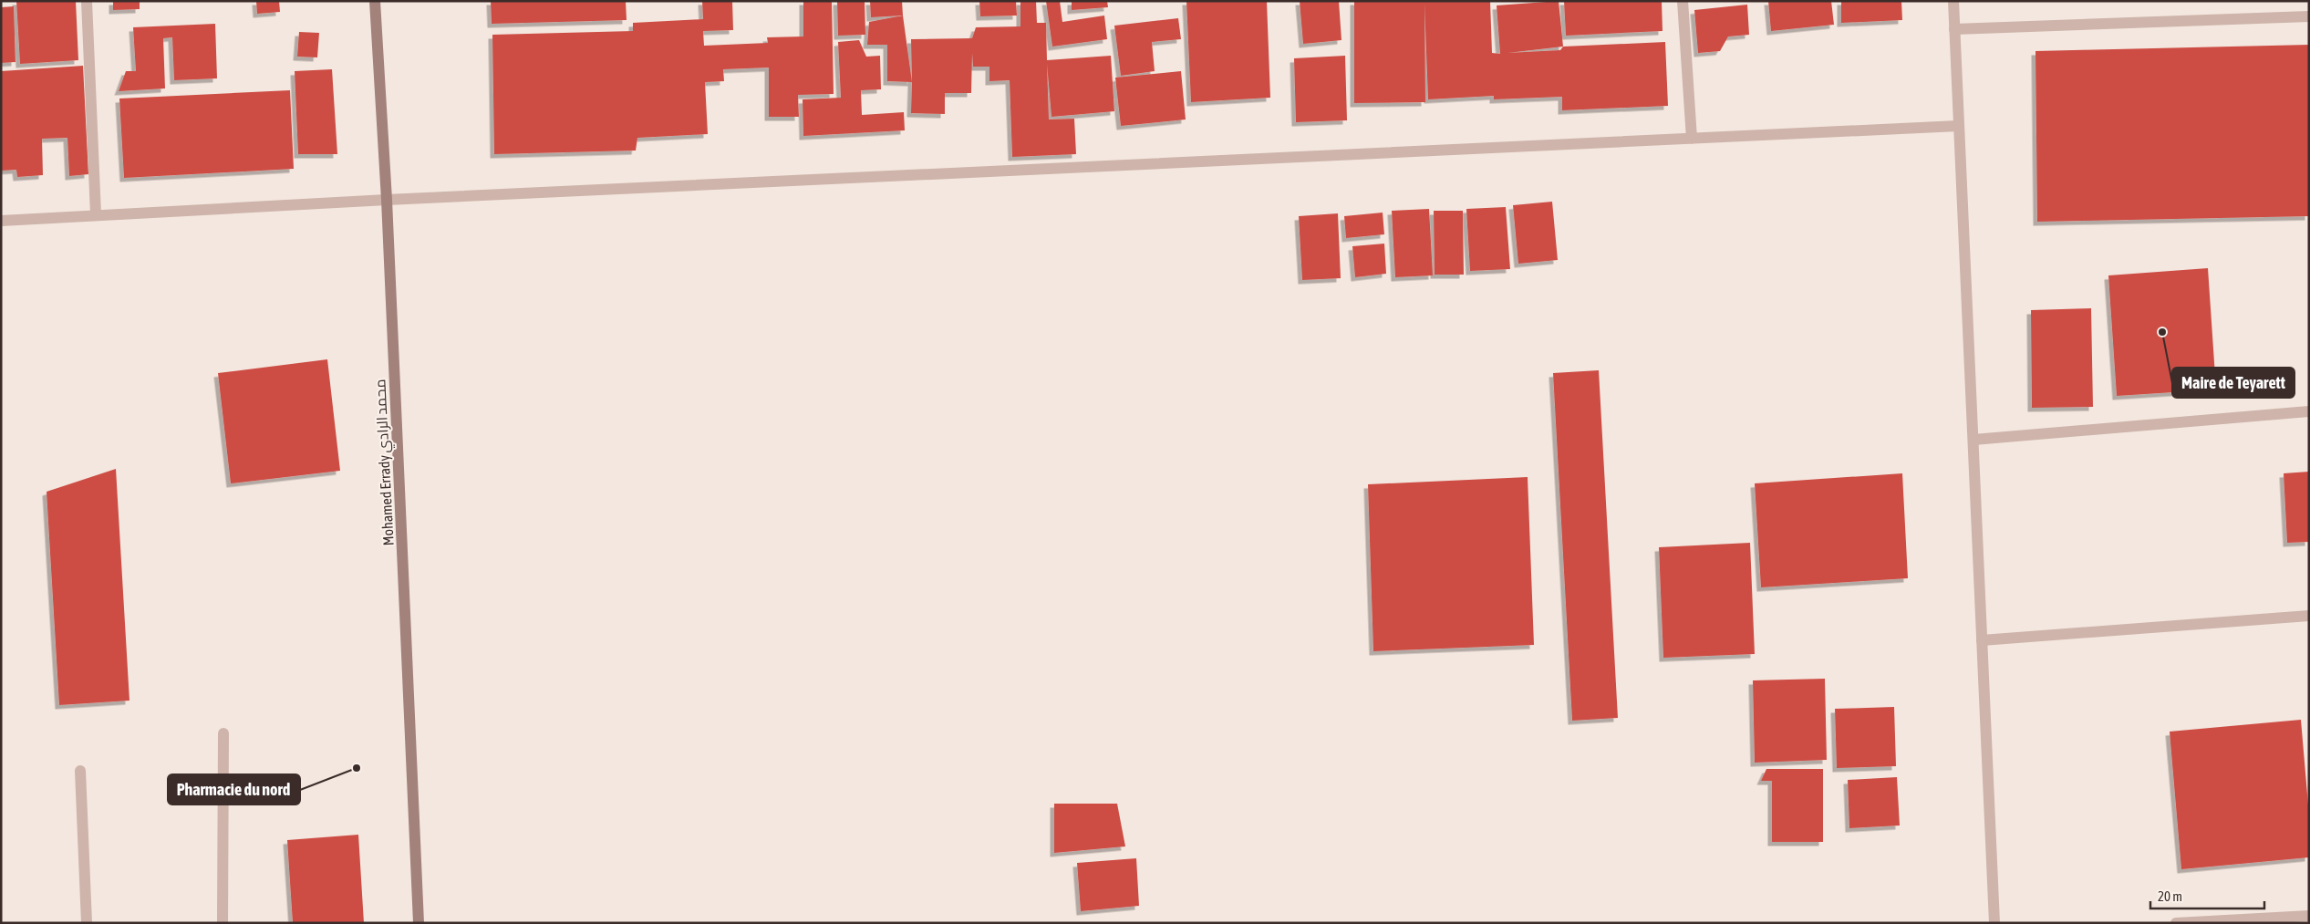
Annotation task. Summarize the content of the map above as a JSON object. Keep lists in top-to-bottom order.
{
  "streets": {
    "street": ["Mohamed Errady محمد الرادي"]
  },
  "places": ["Maire de Teyarett", "Pharmacie du nord"],
  "scale_bar": "20 m"
}
